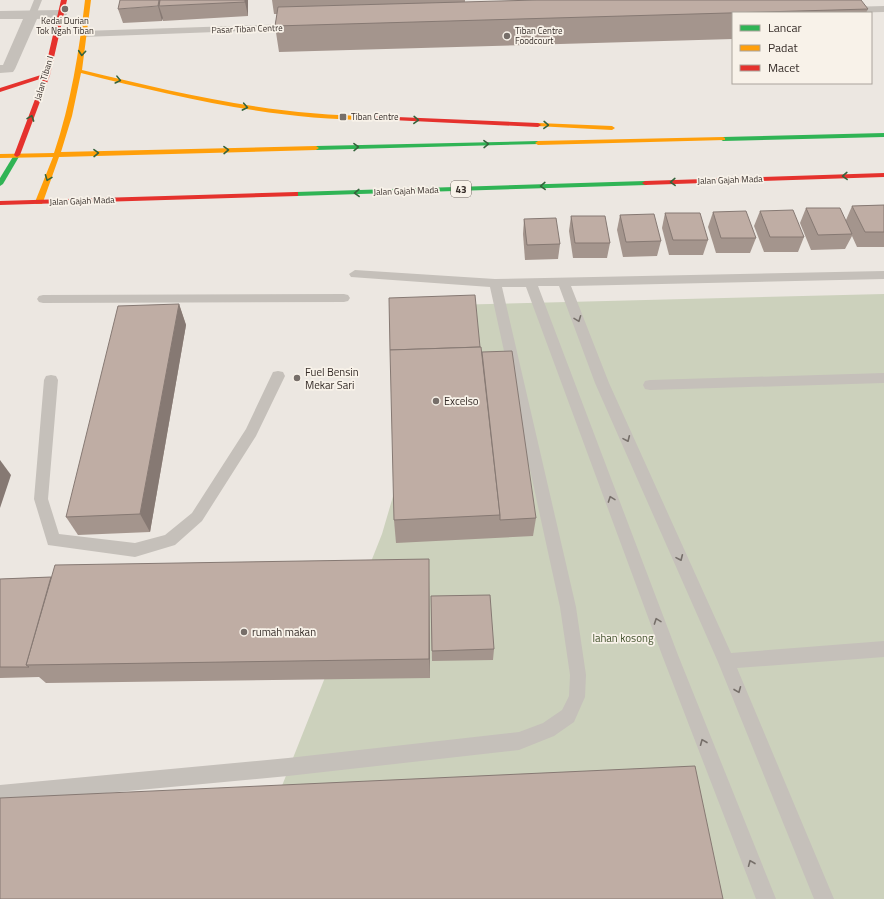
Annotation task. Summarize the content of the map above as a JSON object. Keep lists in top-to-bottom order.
{
  "streets": {
    "main road": ["Jalan Tiban I", "Jalan Gajah Mada", "43"],
    "lane": ["Pasar Tiban Centre"]
  },
  "parks": ["lahan kosong"],
  "places": {
    "other": [
      "Kedai Durian Tok Ngah Tiban",
      "Tiban Centre Foodcourt",
      "Fuel Bensin Mekar Sari",
      "Excelso",
      "rumah makan"
    ],
    "transit": ["Tiban Centre"]
  },
  "legend": ["Lancar", "Padat", "Macet"]
}
